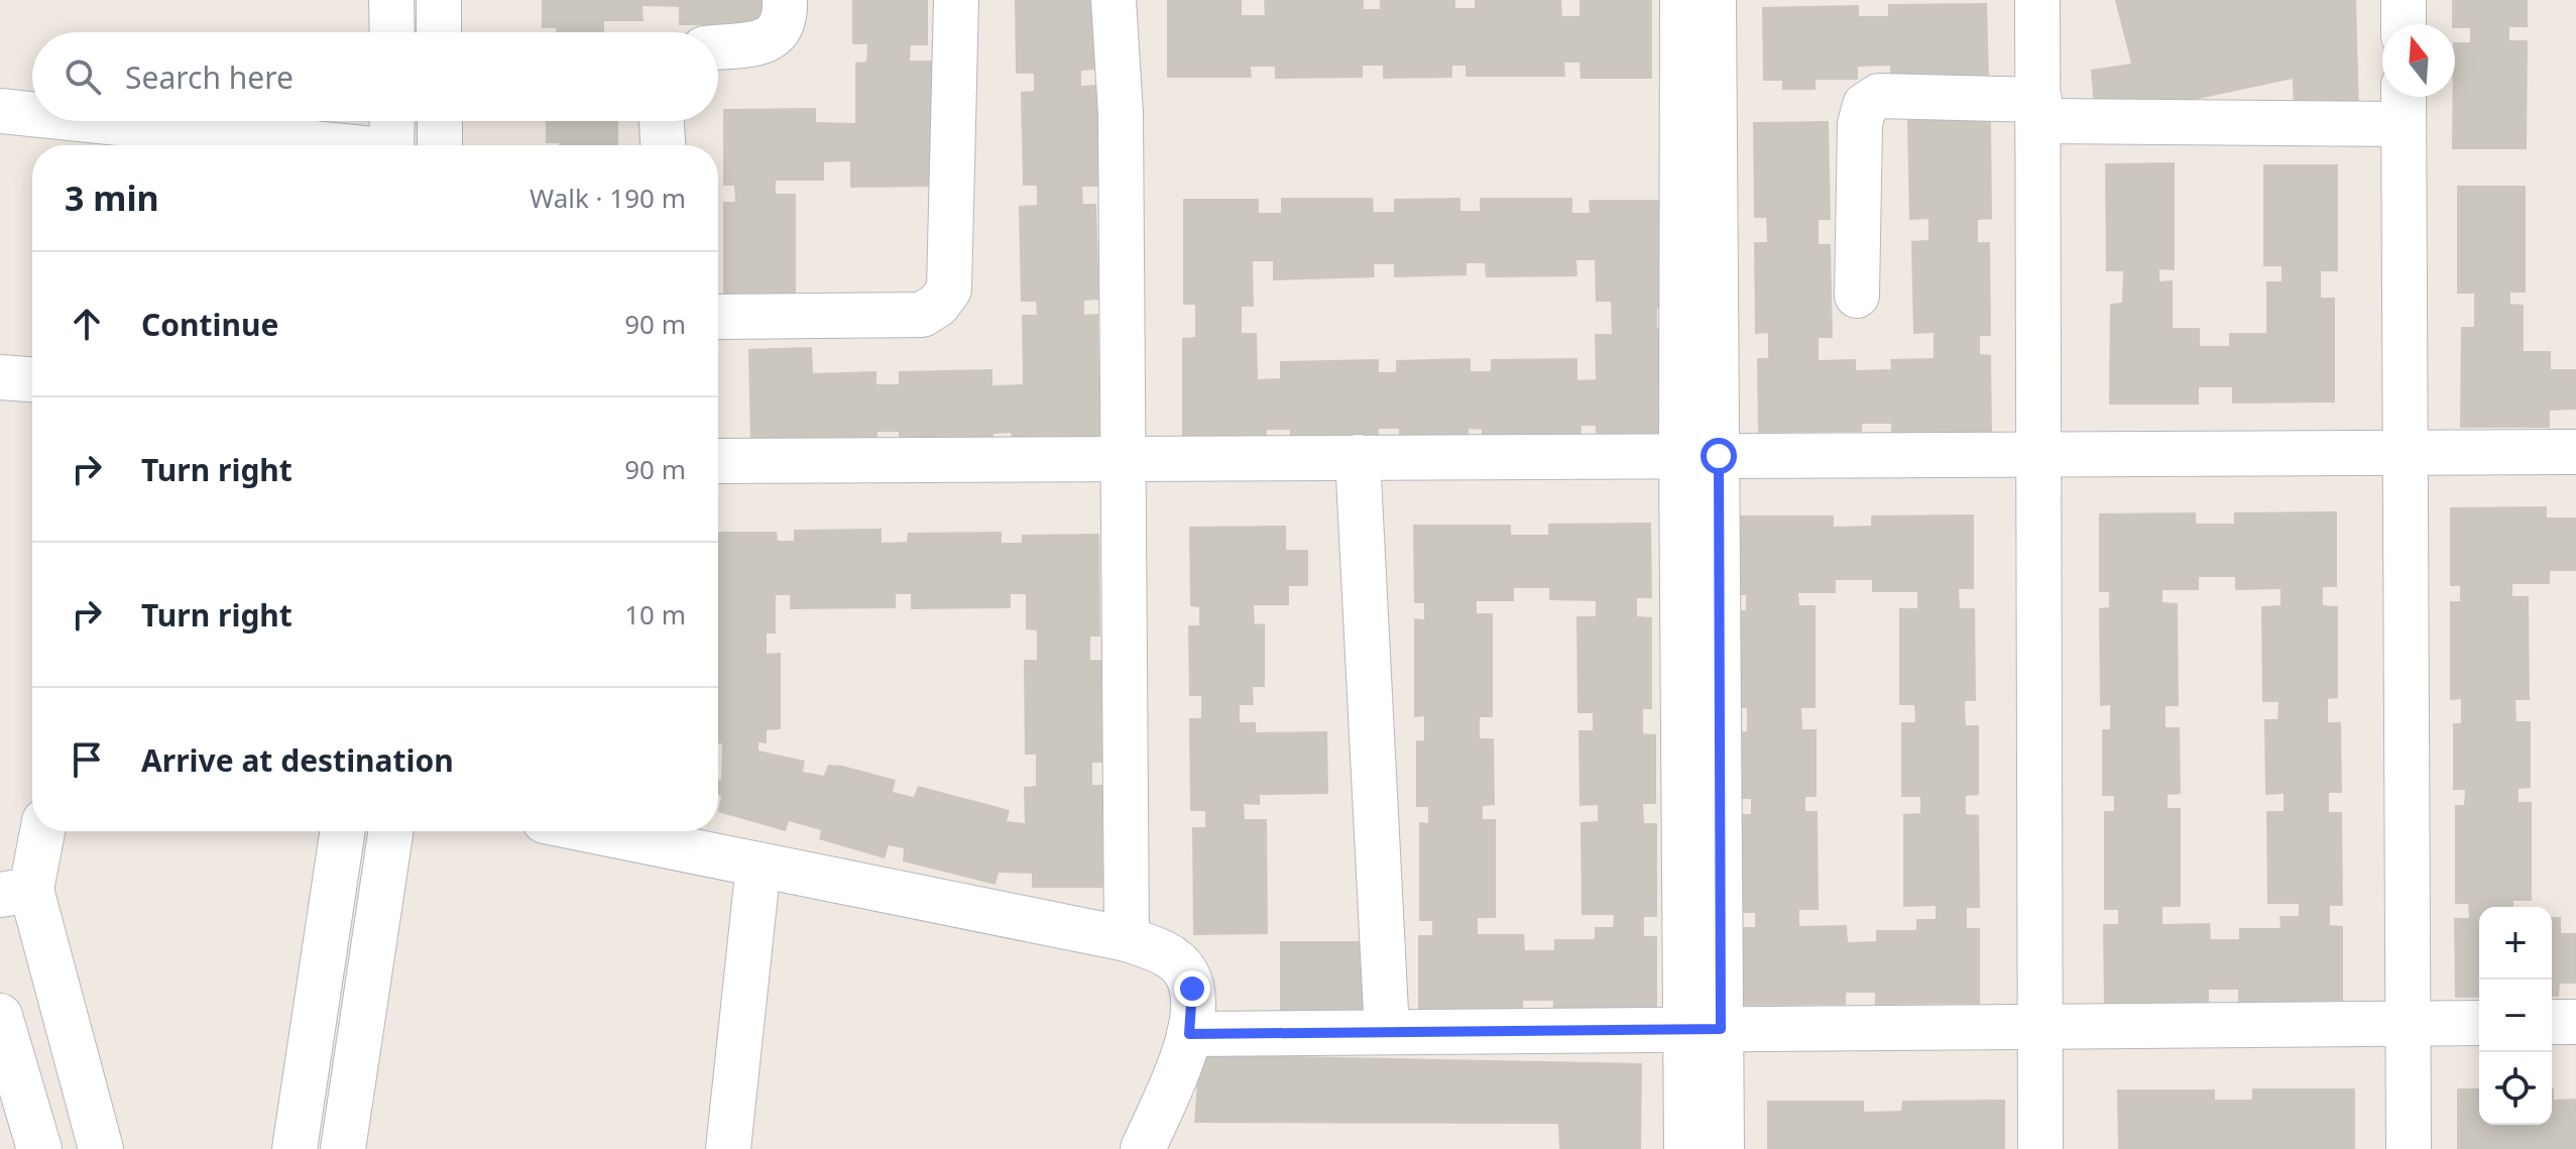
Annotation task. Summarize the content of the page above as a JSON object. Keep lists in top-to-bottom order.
{
  "north": "top",
  "page": {
    "search": "Search here",
    "heading": ["3 min", "Walk · 190 m"],
    "list": [
      ["Continue", "90 m"],
      ["Turn right", "90 m"],
      ["Turn right", "10 m"],
      "Arrive at destination"
    ],
    "map_buttons": ["+", "−"]
  }
}
